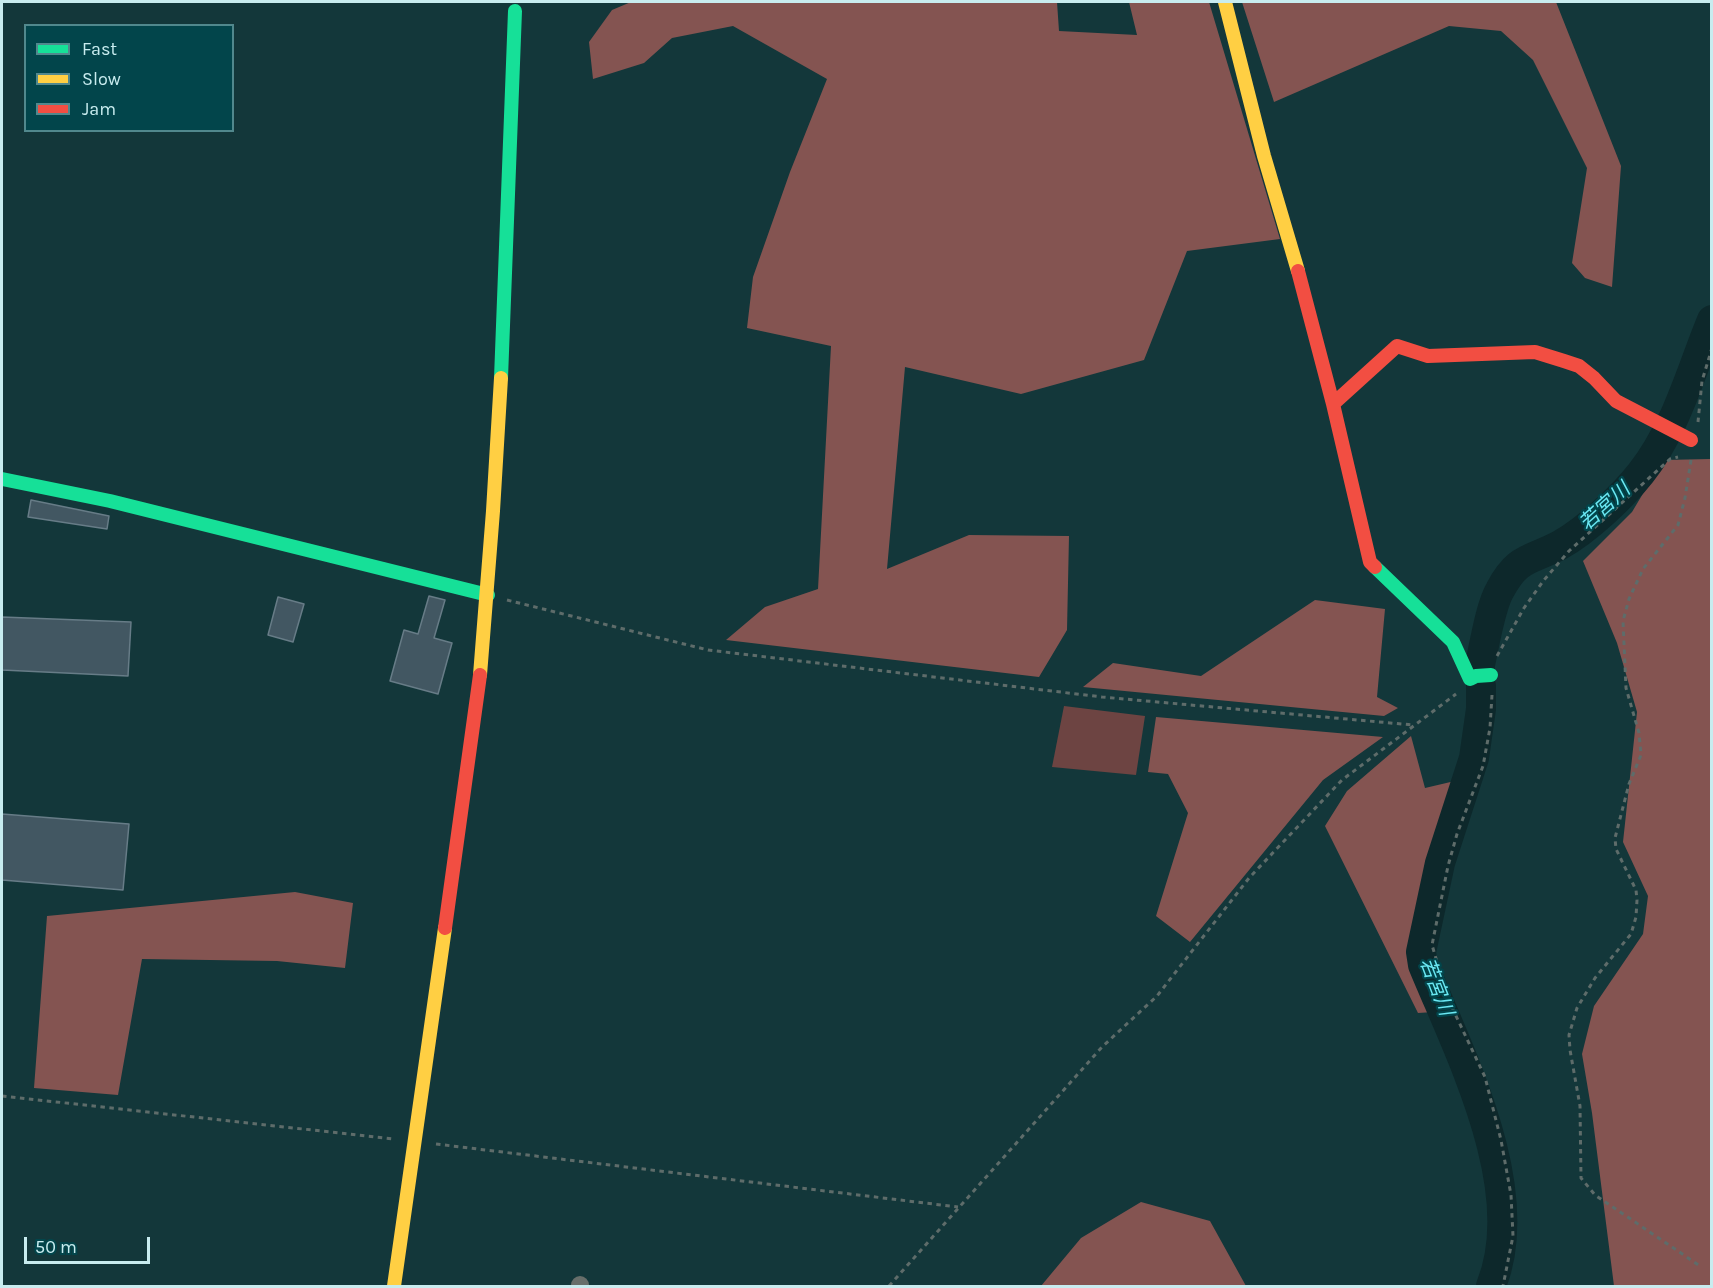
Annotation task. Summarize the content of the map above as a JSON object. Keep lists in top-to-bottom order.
{
  "water": ["若宮川"],
  "legend": ["Fast", "Slow", "Jam"],
  "scale_bar": "50 m"
}
